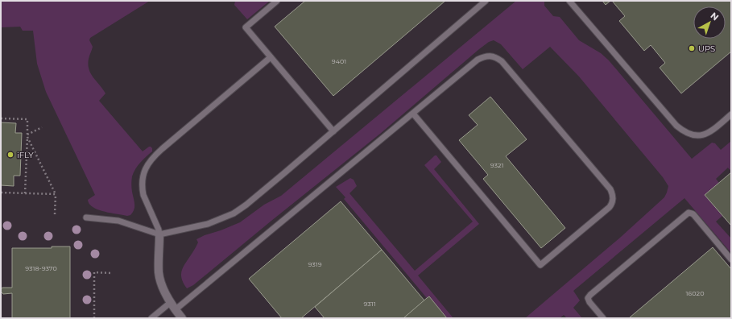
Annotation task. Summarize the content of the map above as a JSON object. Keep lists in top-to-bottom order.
{
  "places": ["UPS", "iFLY"],
  "house_numbers": [
    "9401",
    "9321",
    "9319",
    "9318-9370",
    "16020",
    "9311"
  ],
  "north": "top right"
}
